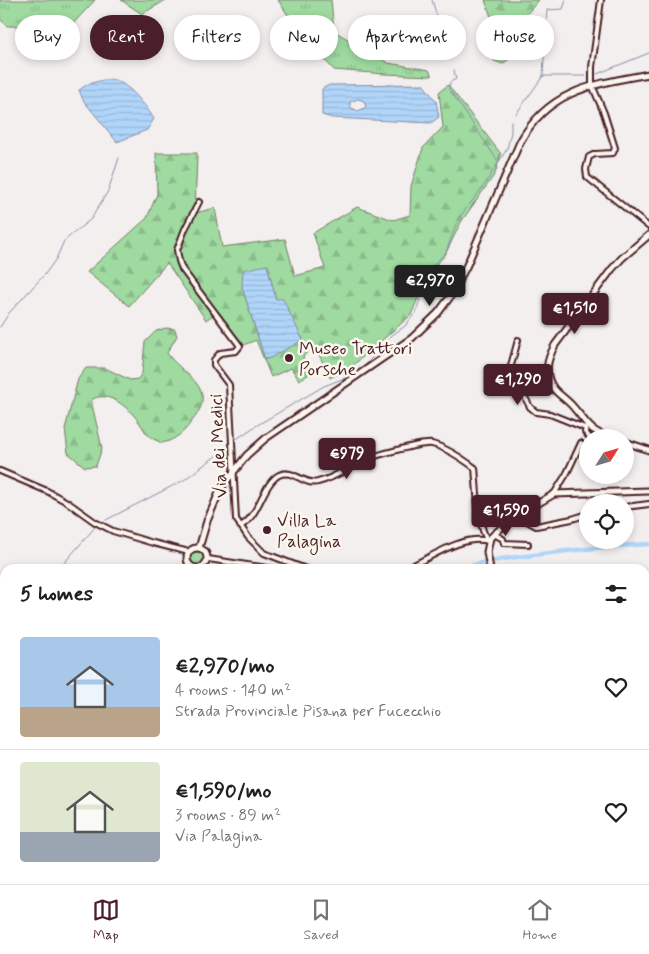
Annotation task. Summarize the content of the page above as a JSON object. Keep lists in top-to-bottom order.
{
  "streets": {
    "street": ["Via dei Medici"]
  },
  "places": ["Museo Trattori Porsche", "Villa La Palagina"],
  "north": "top right",
  "page": {
    "chip": [
      "Buy",
      "Rent",
      "Filters",
      "New",
      "Apartment",
      "House"
    ],
    "price": [
      "€2,970",
      "€1,510",
      "€1,290",
      "€979",
      "€1,590"
    ],
    "heading": "5 homes",
    "list": [
      {
        "name": "€2,970/mo",
        "note": "4 rooms · 140 m² · Strada Provinciale Pisana per Fucecchio"
      },
      {
        "name": "€1,590/mo",
        "note": "3 rooms · 89 m² · Via Palagina"
      }
    ],
    "tabs": ["Map", "Saved", "Home"]
  }
}
